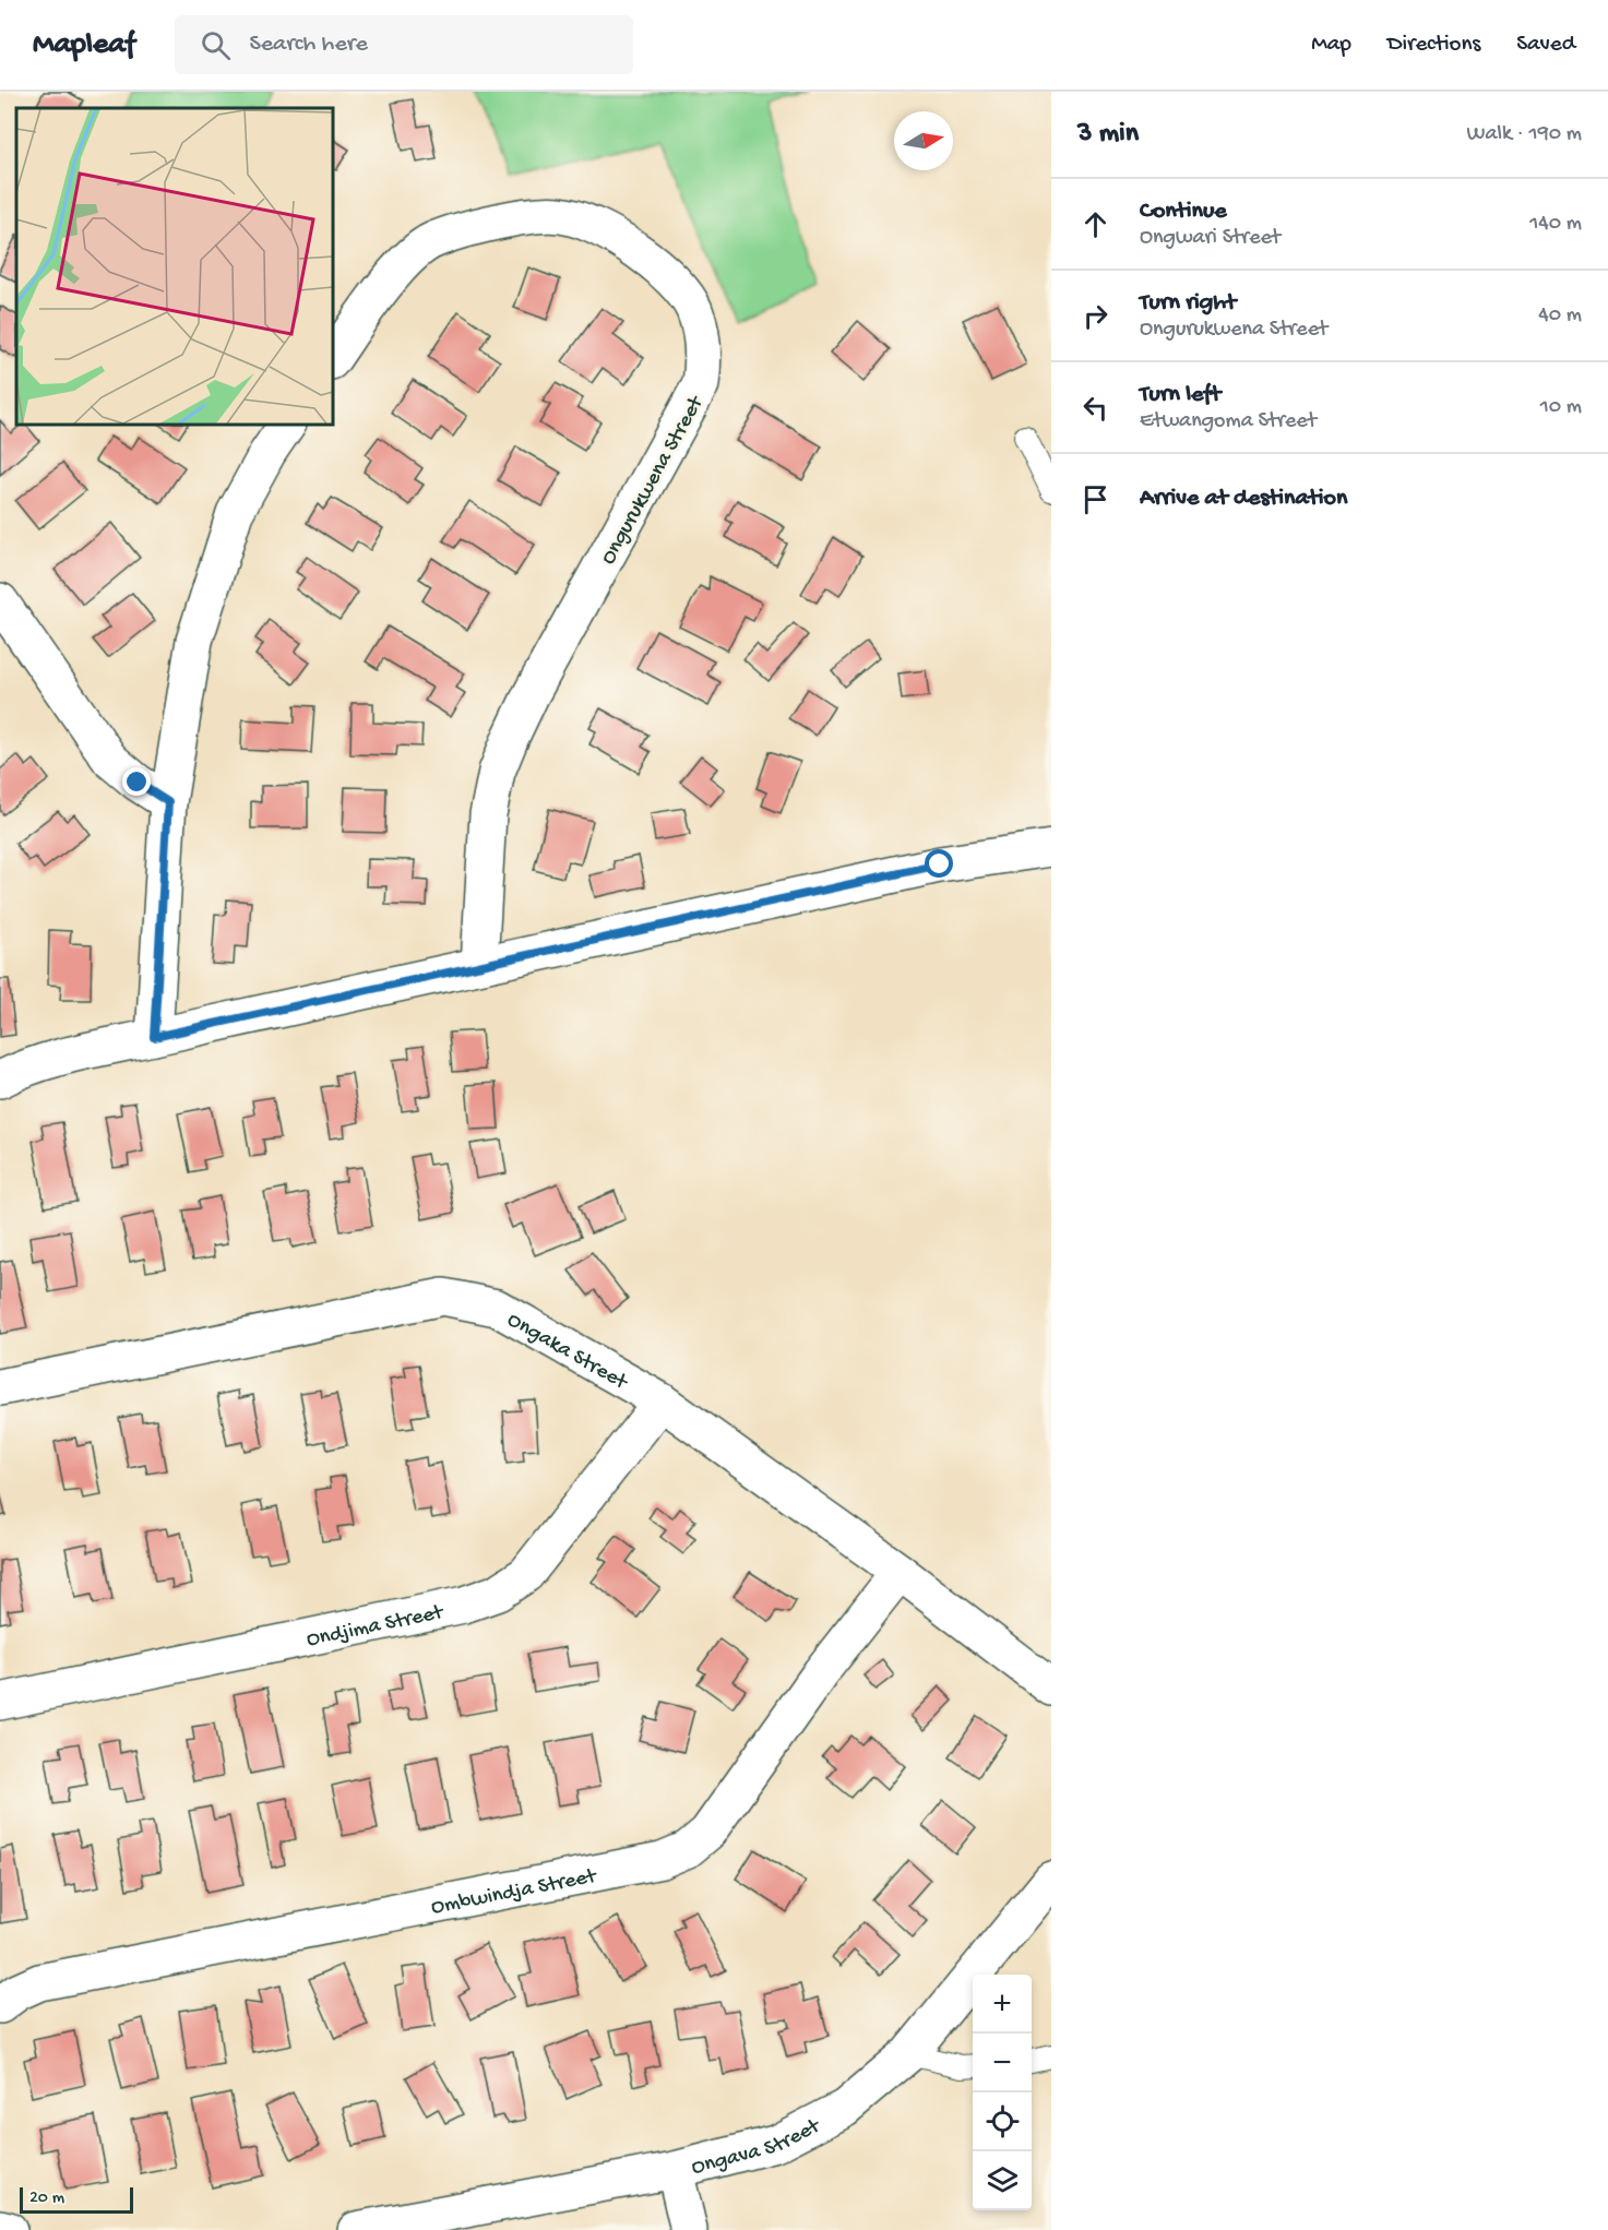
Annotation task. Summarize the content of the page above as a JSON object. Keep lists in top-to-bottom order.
{
  "streets": {
    "street": [
      "Ongurukwena Street",
      "Ongaka Street",
      "Ondjima Street",
      "Ombwindja Street",
      "Ongava Street"
    ]
  },
  "crossings": [
    ["Ongaka Street", "Ondjima Street"],
    ["Ongaka Street", "Ombwindja Street"]
  ],
  "scale_bar": "20 m",
  "north": "right",
  "page": {
    "header": "Mapleaf",
    "search": "Search here",
    "nav": ["Map", "Directions", "Saved"],
    "heading": ["3 min", "Walk · 190 m"],
    "list": [
      ["Continue", "Ongwari Street", "140 m"],
      ["Turn right", "Ongurukwena Street", "40 m"],
      ["Turn left", "Etwangoma Street", "10 m"],
      "Arrive at destination"
    ],
    "map_buttons": ["+", "−"],
    "scale": "20 m"
  }
}
